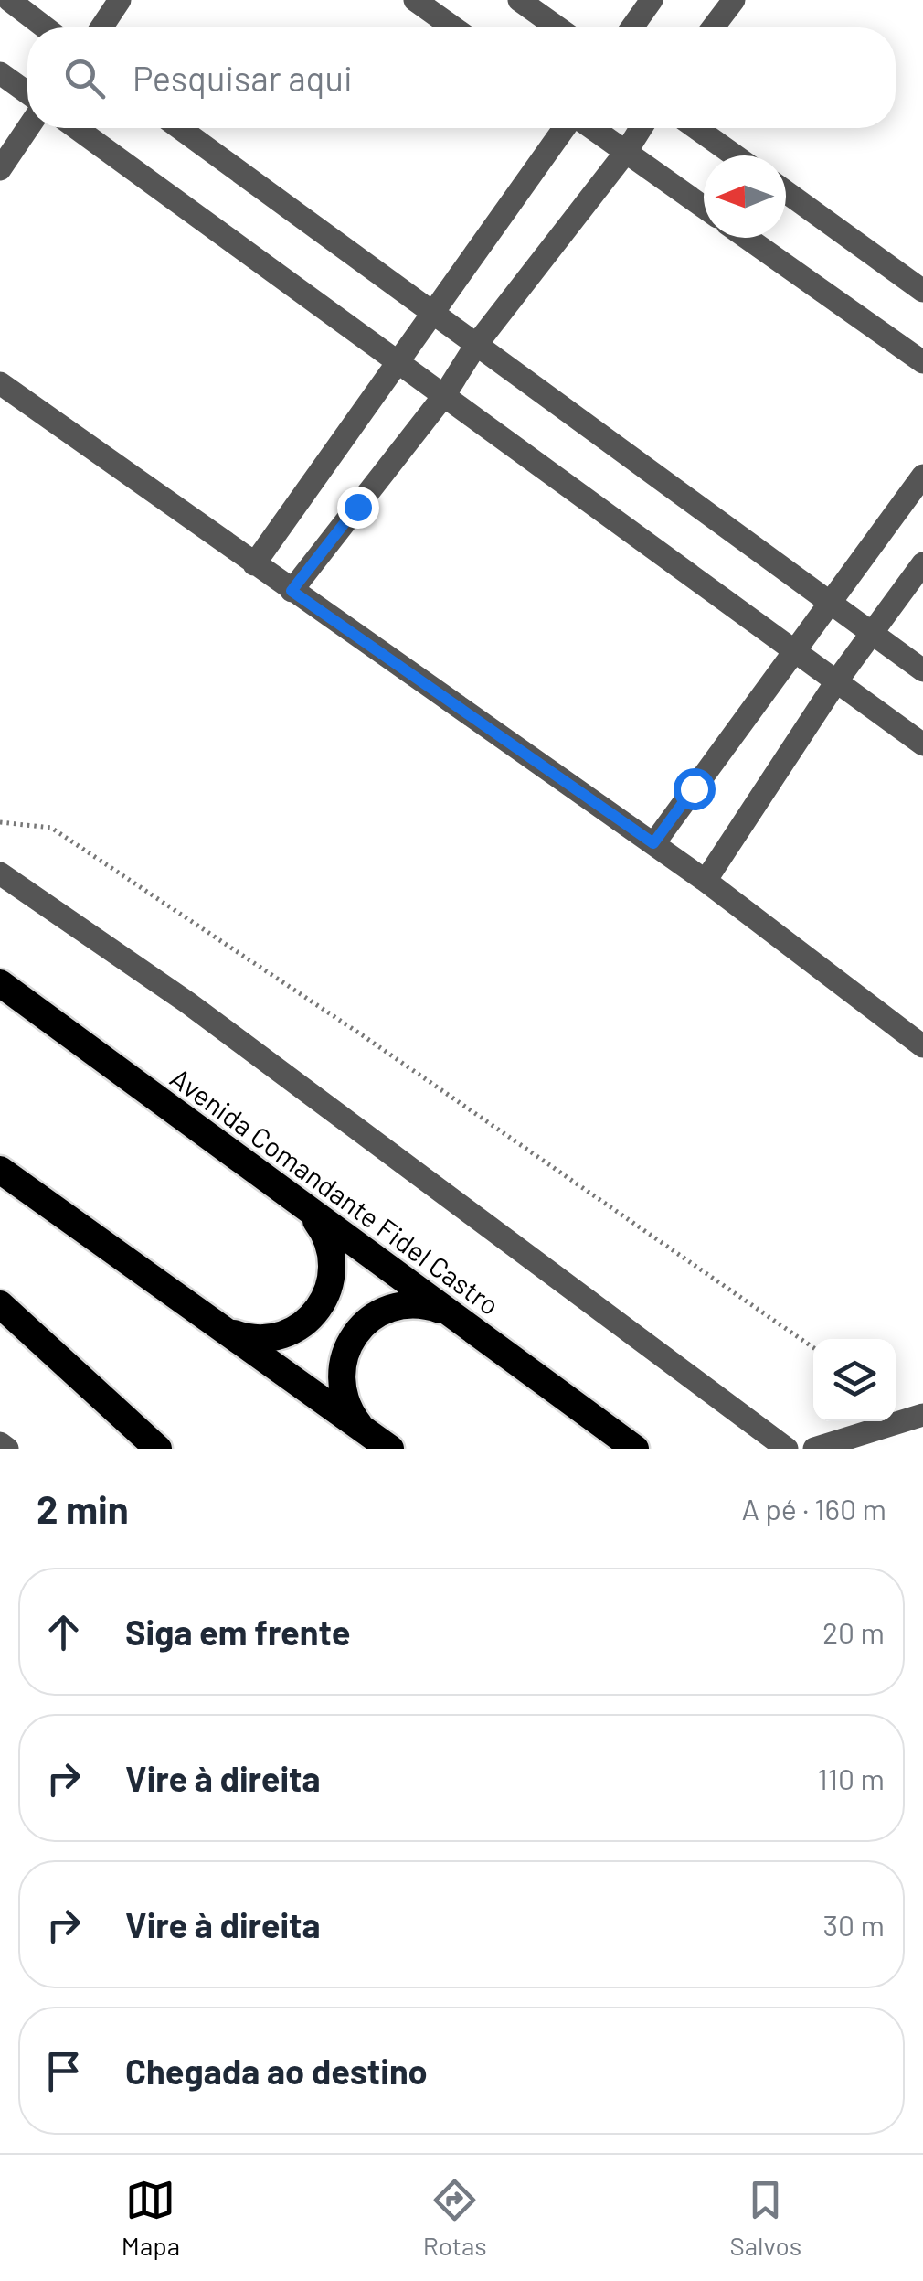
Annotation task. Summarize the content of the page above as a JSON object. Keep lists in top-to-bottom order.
{
  "streets": {
    "highway": ["Avenida Comandante Fidel Castro"]
  },
  "north": "left",
  "page": {
    "search": "Pesquisar aqui",
    "heading": ["2 min", "A pé · 160 m"],
    "list": [
      ["Siga em frente", "20 m"],
      ["Vire à direita", "110 m"],
      ["Vire à direita", "30 m"],
      "Chegada ao destino"
    ],
    "nav": ["Mapa", "Rotas", "Salvos"]
  }
}
